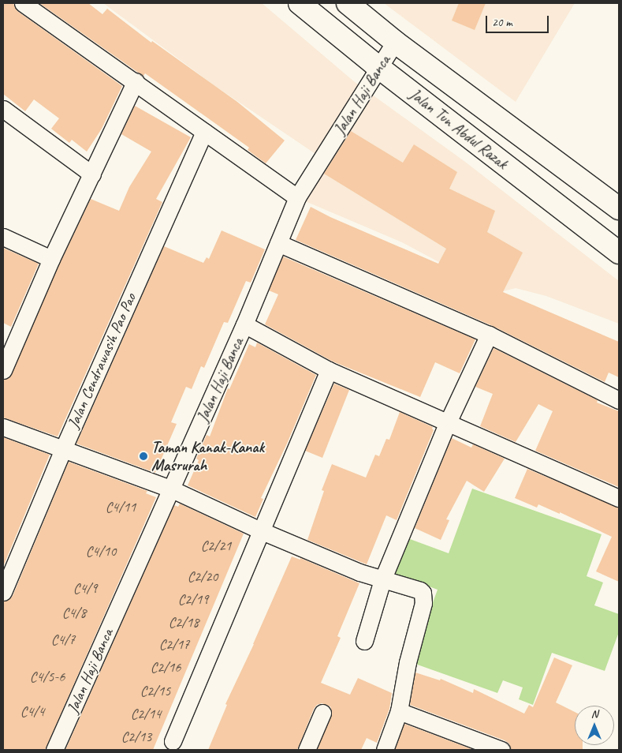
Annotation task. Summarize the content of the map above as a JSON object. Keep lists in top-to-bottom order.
{
  "streets": {
    "main road": ["Jalan Tun Abdul Razak"],
    "street": ["Jalan Haji Banca", "Jalan Cendrawasih Pao Pao"]
  },
  "crossings": [
    ["Jalan Haji Banca", "Jalan Tun Abdul Razak"]
  ],
  "places": ["Taman Kanak-Kanak Masrurah"],
  "house_numbers": [
    "C4/11",
    "C2/21",
    "C4/10",
    "C2/20",
    "C4/9",
    "C2/19",
    "C4/8",
    "C2/18",
    "C4/7",
    "C2/17",
    "C2/16",
    "C4/5-6",
    "C2/15",
    "C4/4",
    "C2/14",
    "C2/13"
  ],
  "scale_bar": "20 m",
  "north": "top"
}
